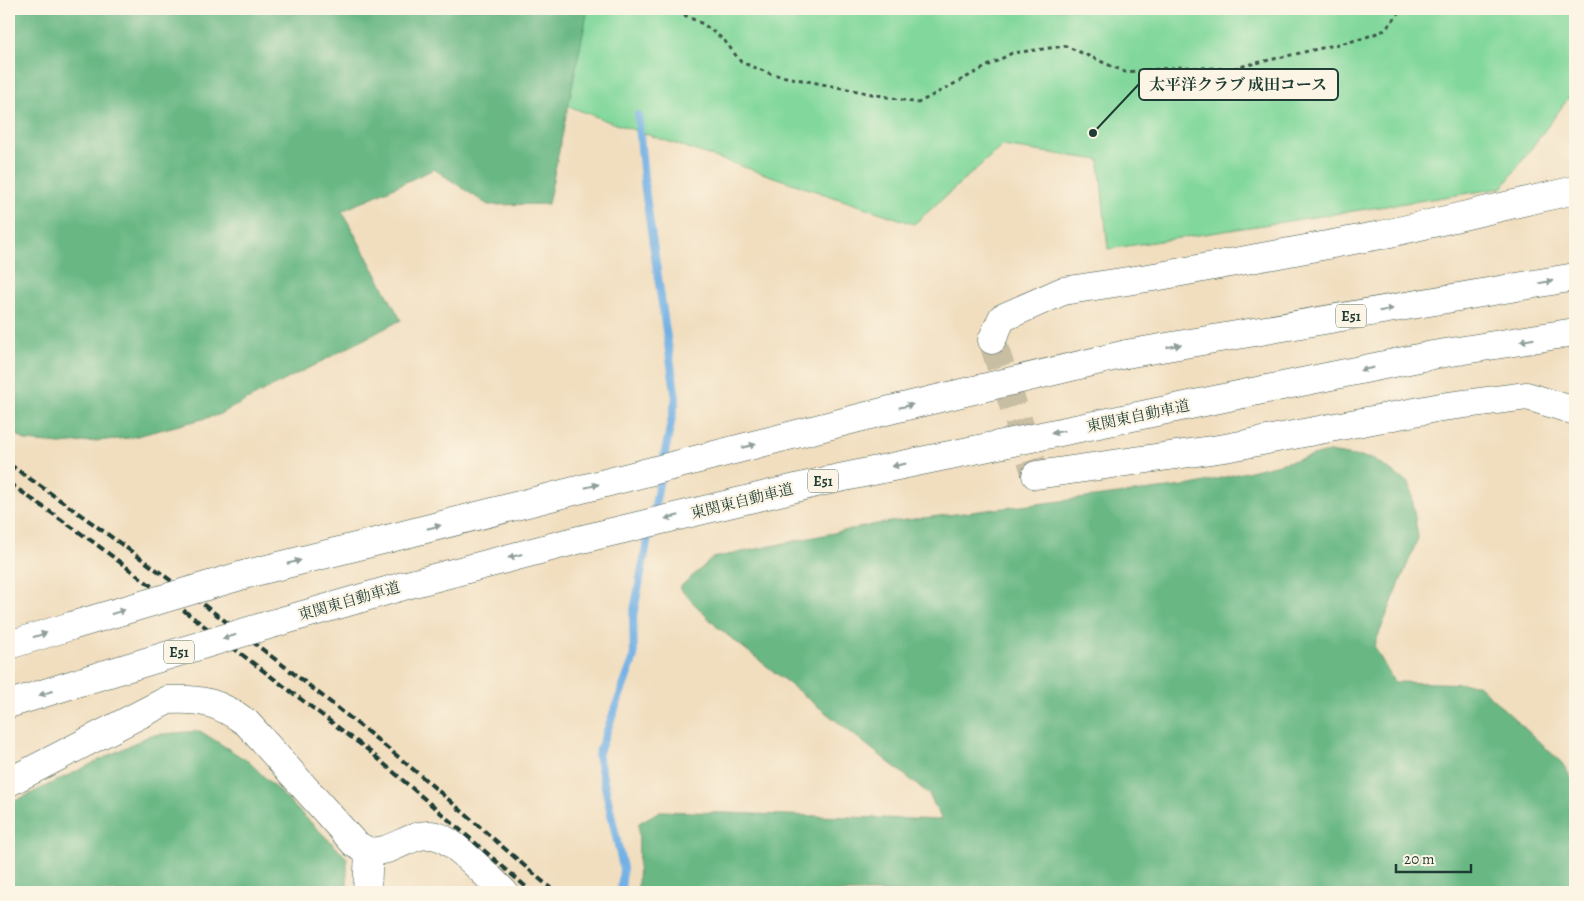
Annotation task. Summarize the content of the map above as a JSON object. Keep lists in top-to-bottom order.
{
  "streets": {
    "main road": ["E51", "東関東自動車道"]
  },
  "places": ["太平洋クラブ 成田コース"],
  "scale_bar": "20 m"
}
